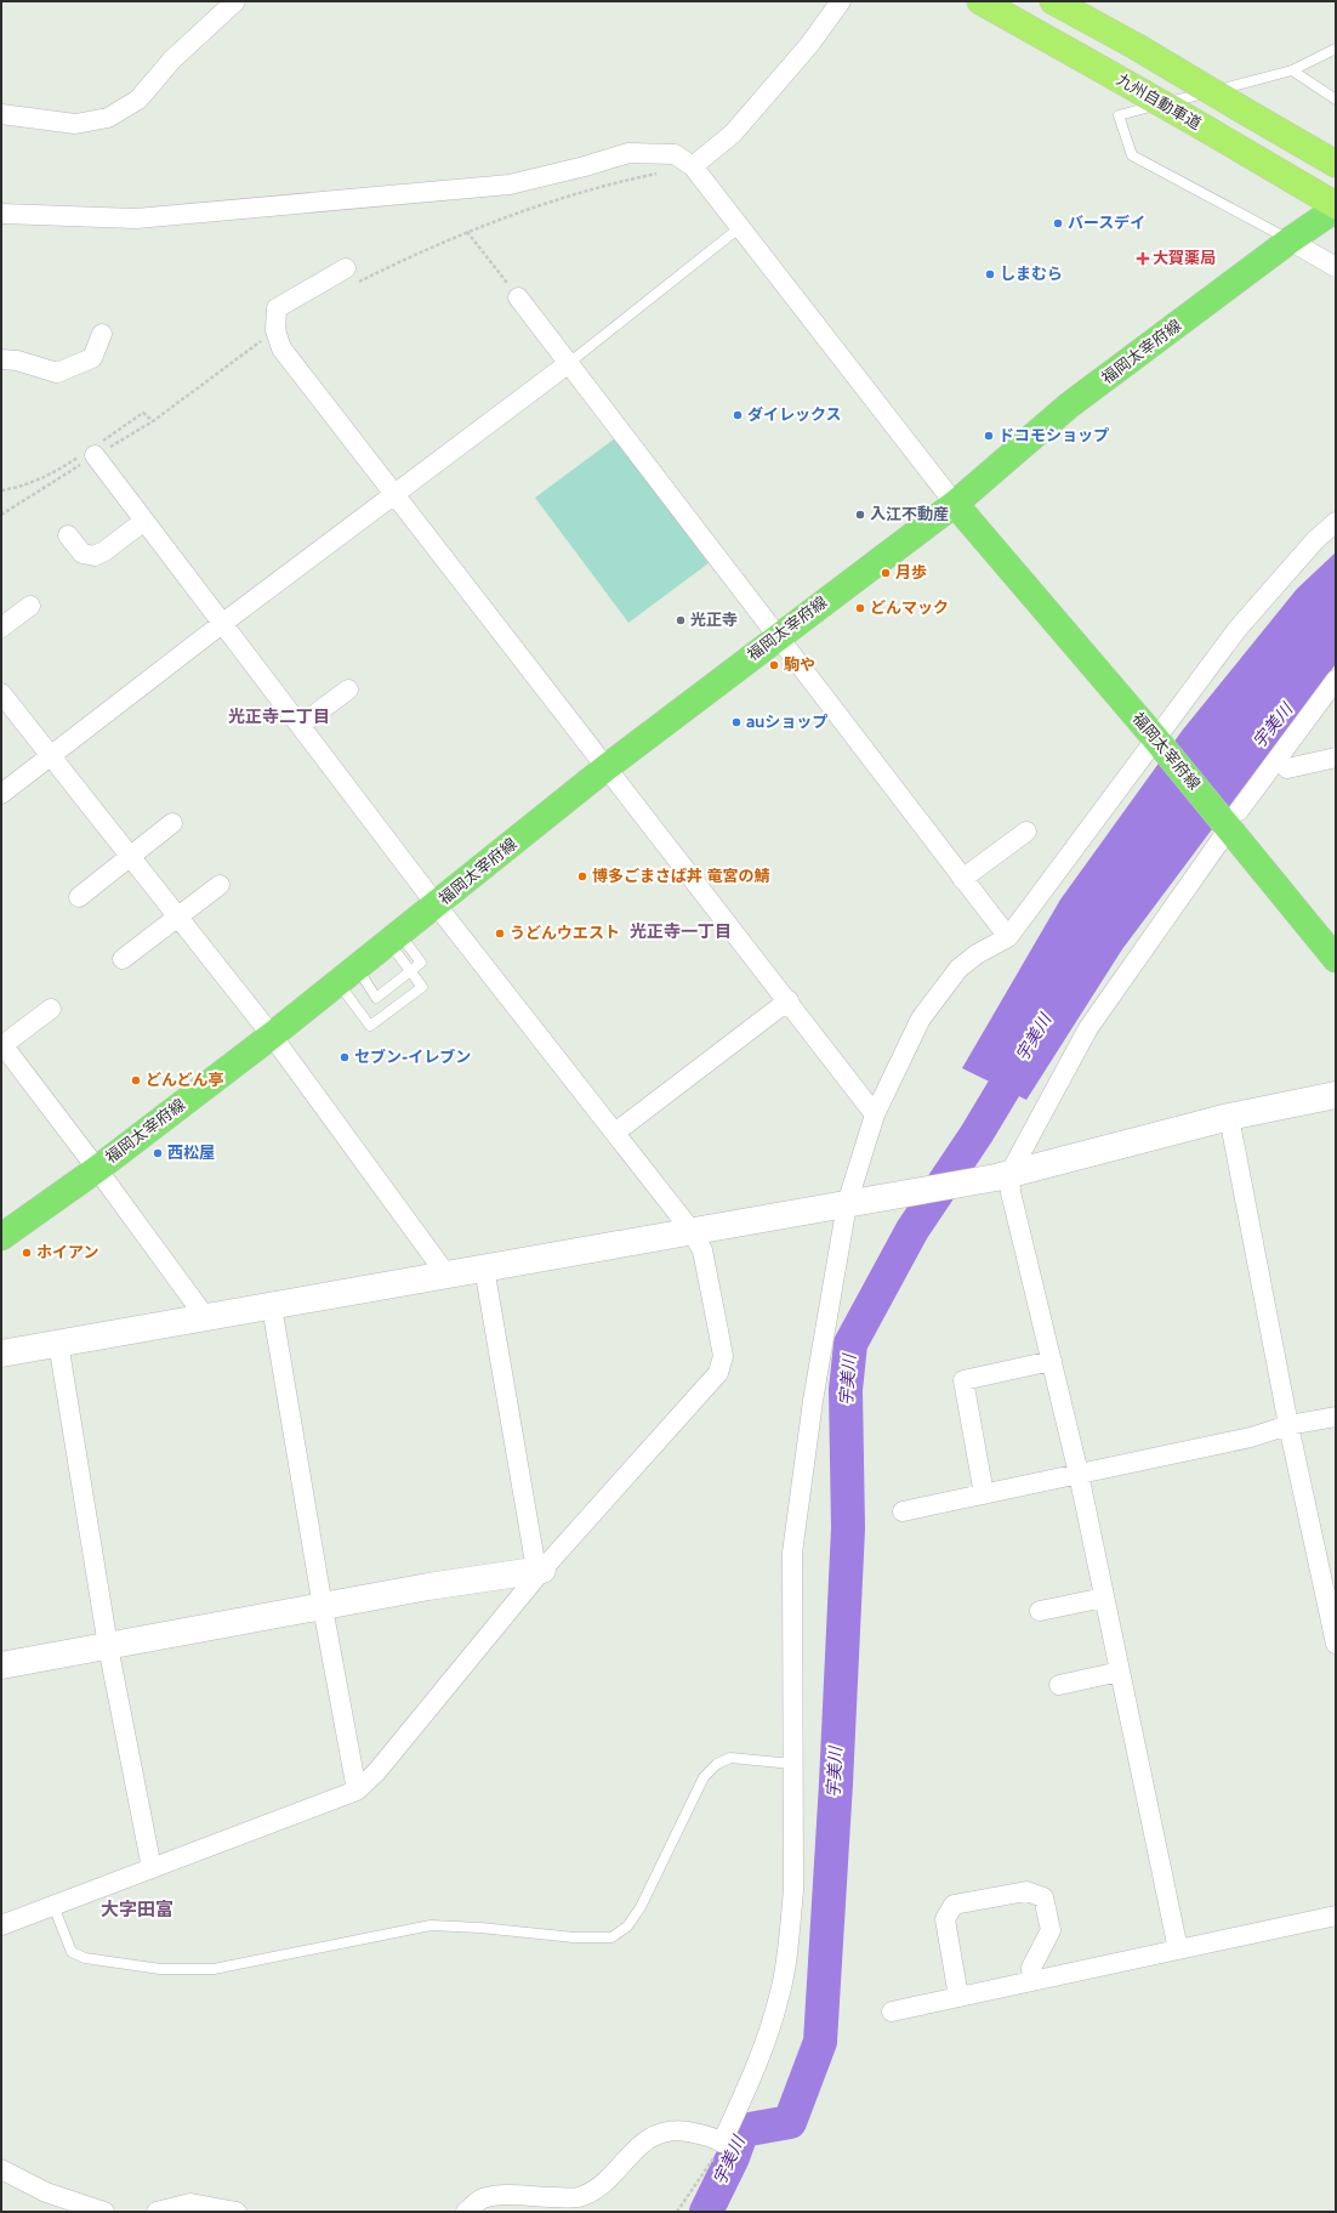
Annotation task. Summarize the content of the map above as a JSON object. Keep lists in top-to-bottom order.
{
  "streets": {
    "highway": ["九州自動車道"],
    "main road": ["福岡太宰府線"]
  },
  "districts": ["光正寺二丁目", "光正寺一丁目", "大字田富"],
  "water": ["宇美川"],
  "places": {
    "other": [
      "バースデイ",
      "しまむら",
      "ダイレックス",
      "ドコモショップ",
      "入江不動産",
      "月歩",
      "どんマック",
      "光正寺",
      "駒や",
      "auショップ",
      "博多ごまさば丼 竜宮の鯖",
      "うどんウエスト",
      "セブン-イレブン",
      "どんどん亭",
      "西松屋",
      "ホイアン"
    ],
    "health": ["大賀薬局"]
  }
}
